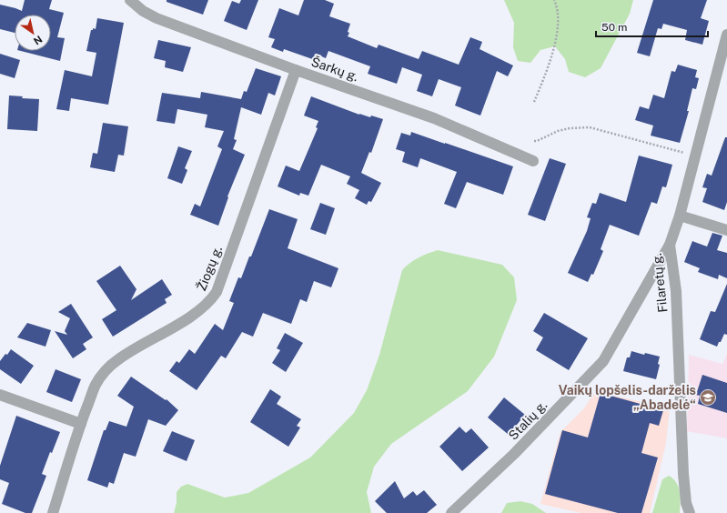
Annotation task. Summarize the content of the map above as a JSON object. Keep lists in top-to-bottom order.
{
  "streets": {
    "street": [
      "Šarkų g.",
      "Žiogų g.",
      "Filaretų g.",
      "Stalių g."
    ]
  },
  "crossings": [
    ["Šarkų g.", "Žiogų g."],
    ["Filaretų g.", "Stalių g."]
  ],
  "places": {
    "school or university": ["Vaikų lopšelis-darželis „Abadelė“"]
  },
  "scale_bar": "50 m",
  "north": "bottom right"
}
